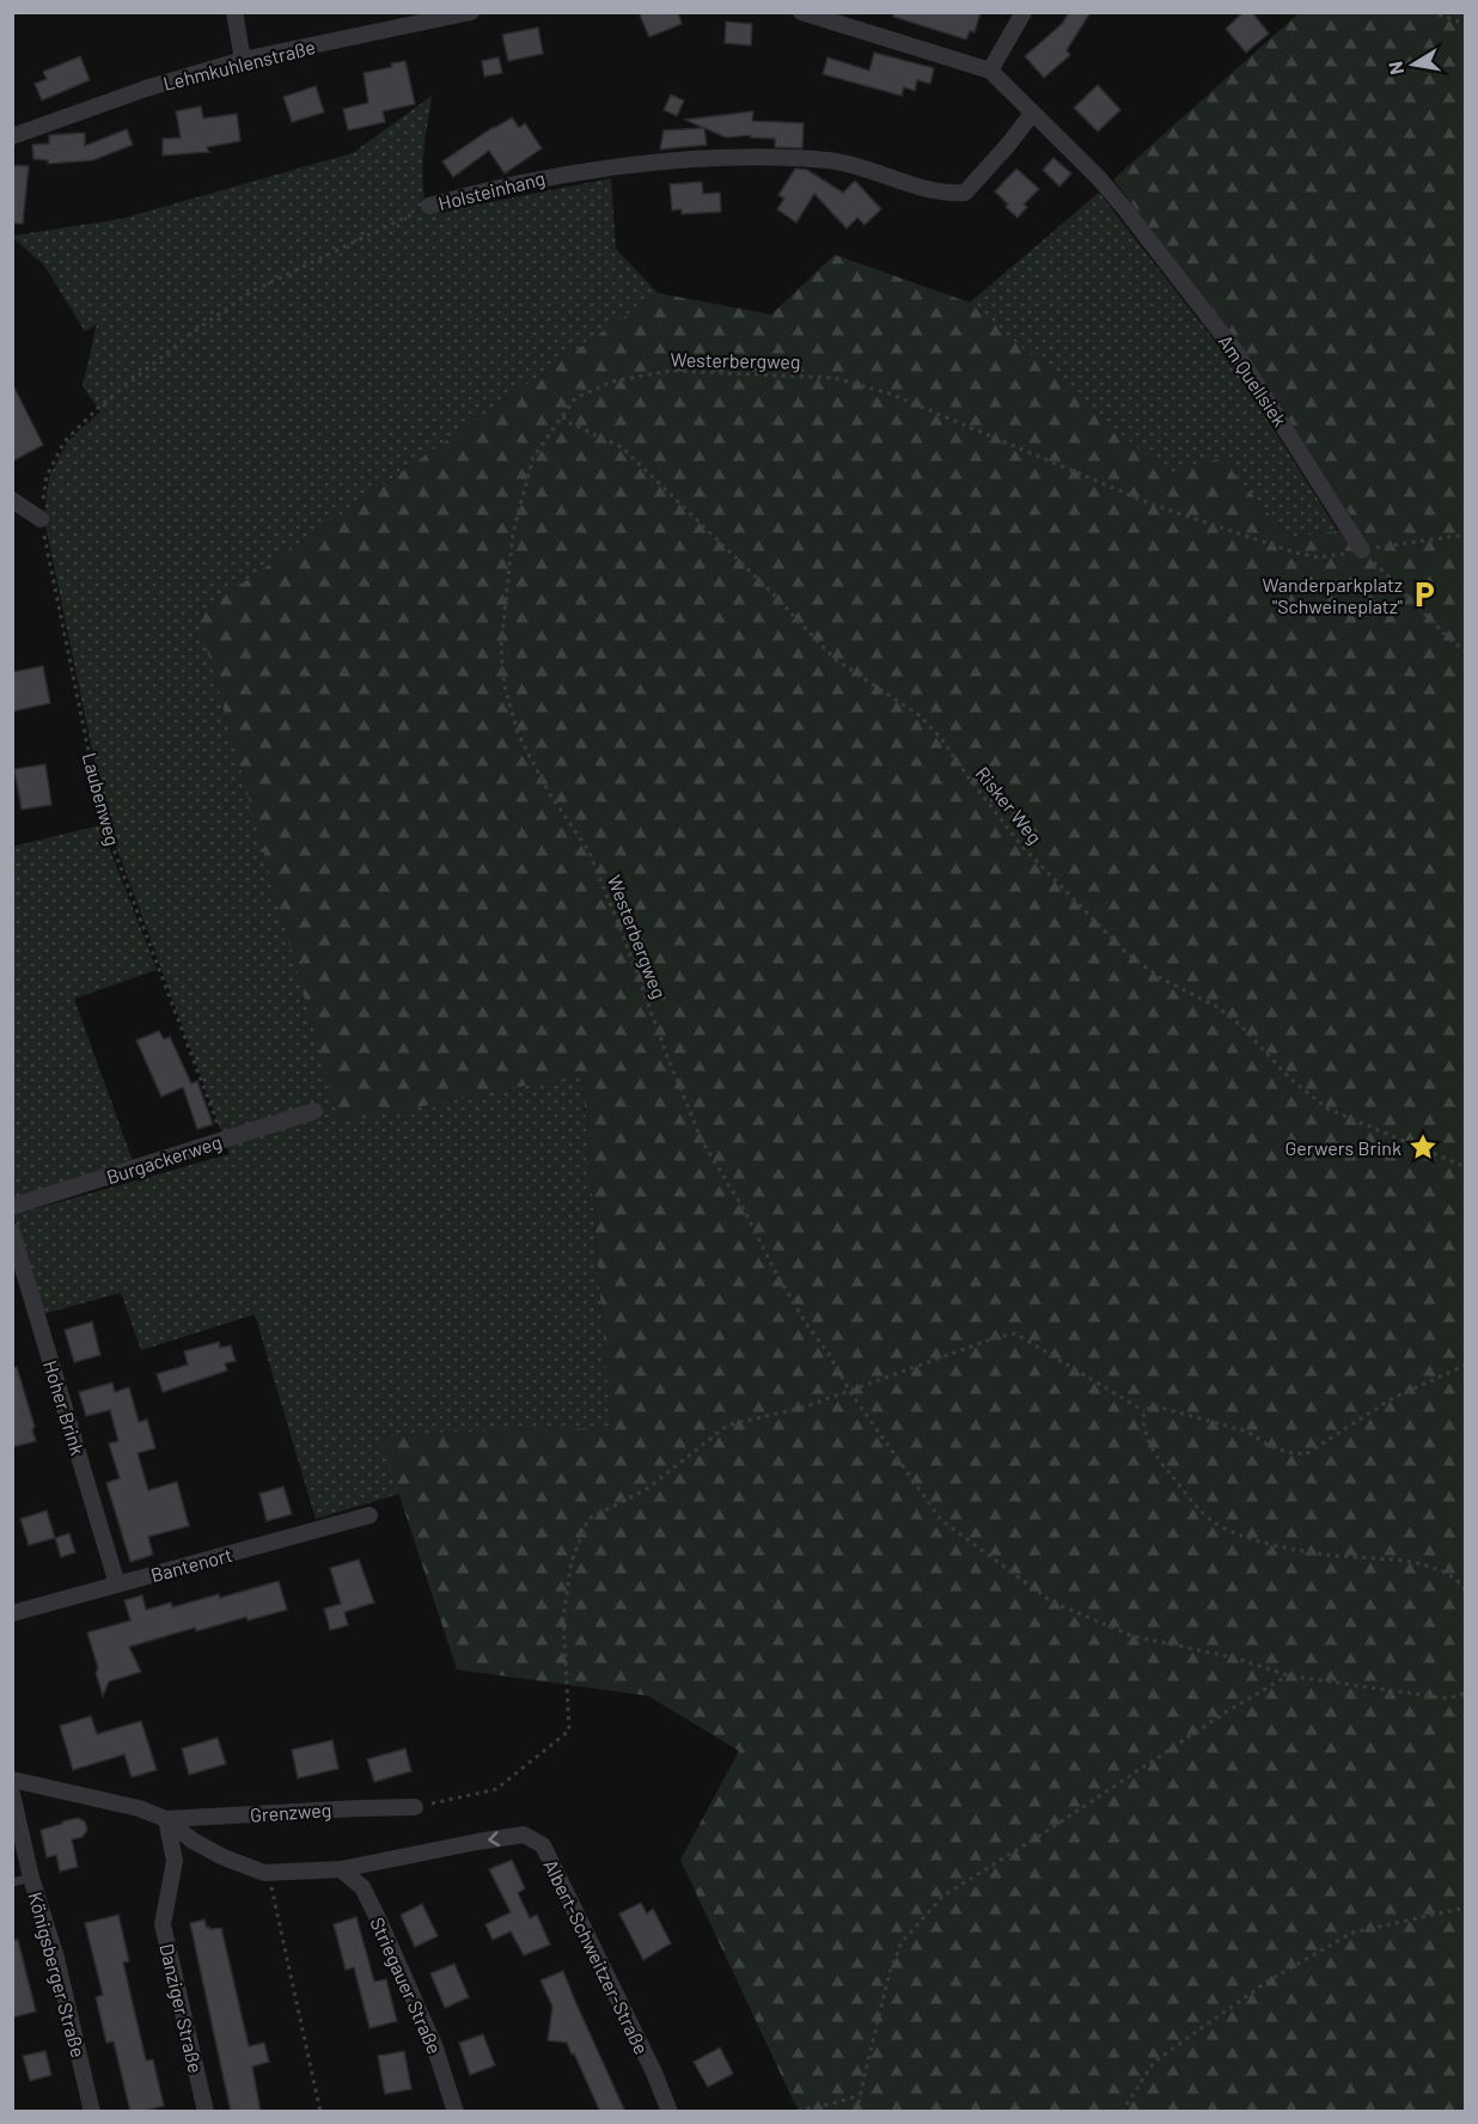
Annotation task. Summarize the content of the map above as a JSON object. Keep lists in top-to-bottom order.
{
  "streets": {
    "street": [
      "Lehmkuhlenstraße",
      "Holsteinhang",
      "Am Quellsiek",
      "Burgackerweg",
      "Hoher Brink",
      "Bantenort",
      "Grenzweg",
      "Albert-Schweitzer-Straße",
      "Königsberger Straße",
      "Striegauer Straße",
      "Danziger Straße"
    ],
    "path": ["Westerbergweg", "Laubenweg", "Risker Weg"]
  },
  "crossings": [
    ["Holsteinhang", "Am Quellsiek"],
    ["Holsteinhang", "Laubenweg"],
    ["Westerbergweg", "Am Quellsiek"],
    ["Westerbergweg", "Risker Weg"],
    ["Laubenweg", "Burgackerweg"],
    ["Hoher Brink", "Bantenort"],
    ["Grenzweg", "Albert-Schweitzer-Straße"],
    ["Grenzweg", "Striegauer Straße"],
    ["Grenzweg", "Danziger Straße"]
  ],
  "one_way": ["Albert-Schweitzer-Straße"],
  "places": {
    "parking": ["Wanderparkplatz \"Schweineplatz\""],
    "place": ["Gerwers Brink"]
  },
  "north": "left"
}
